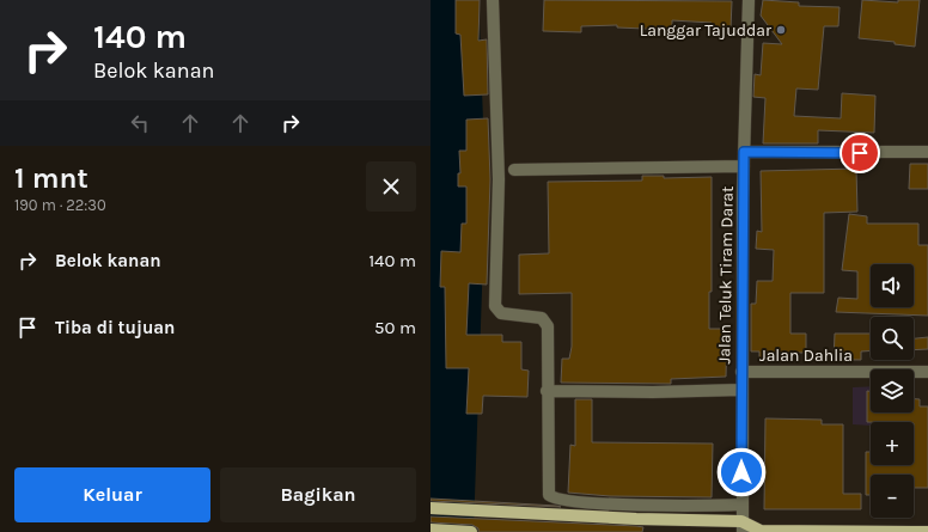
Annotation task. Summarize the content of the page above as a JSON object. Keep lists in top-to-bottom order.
{
  "streets": {
    "street": ["Jalan Teluk Tiram Darat", "Jalan Dahlia"]
  },
  "crossings": [
    ["Jalan Teluk Tiram Darat", "Jalan Dahlia"]
  ],
  "places": ["Langgar Tajuddar"],
  "page": {
    "turn": ["140 m", "Belok kanan"],
    "heading": ["1 mnt", "190 m · 22:30"],
    "list": [
      {
        "name": "Belok kanan",
        "value": "140 m"
      },
      {
        "name": "Tiba di tujuan",
        "value": "50 m"
      }
    ],
    "map_buttons": ["+", "−"],
    "buttons": ["Keluar", "Bagikan"]
  }
}
